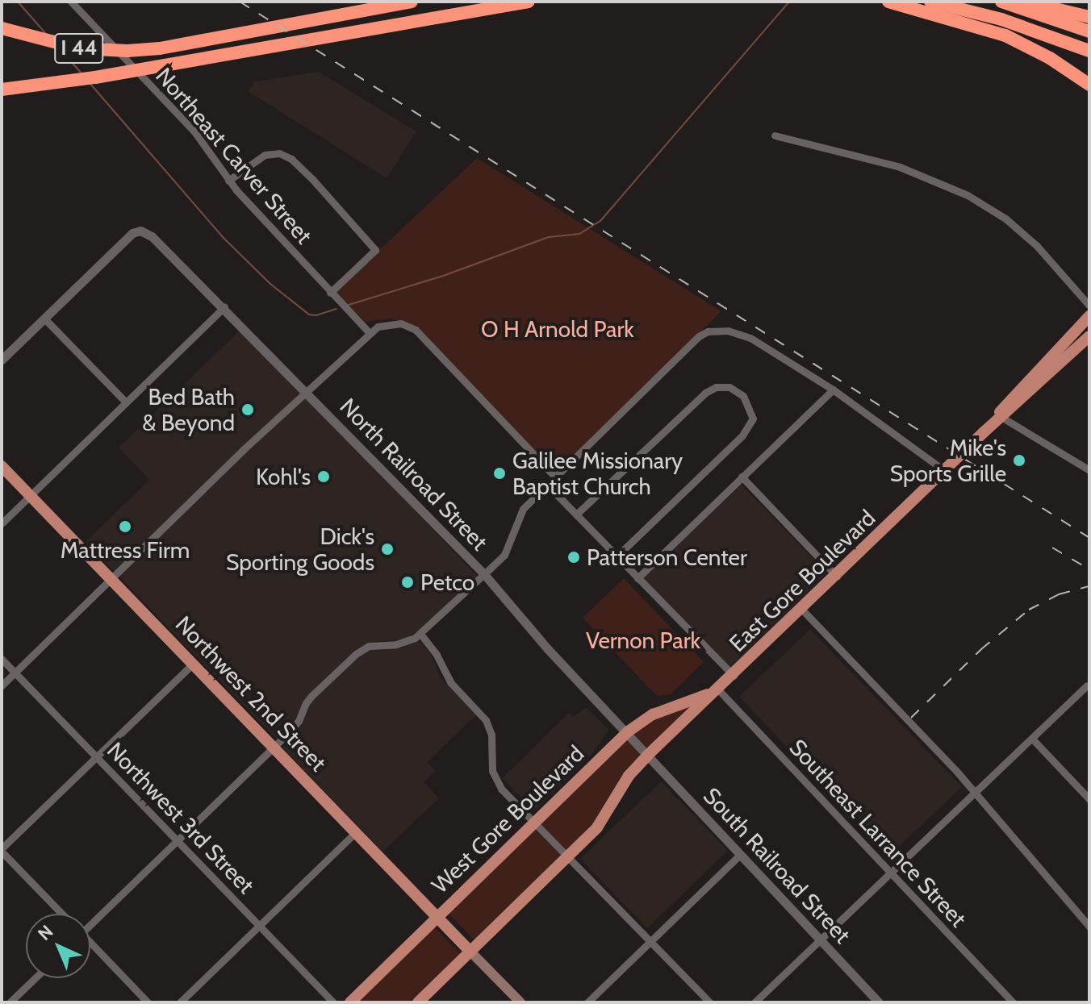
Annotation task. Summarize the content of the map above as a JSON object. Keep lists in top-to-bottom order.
{
  "streets": {
    "highway": ["I 44"],
    "main road": ["East Gore Boulevard", "Northwest 2nd Street", "West Gore Boulevard"],
    "street": [
      "Northeast Carver Street",
      "North Railroad Street",
      "Northwest 3rd Street",
      "Southeast Larrance Street",
      "South Railroad Street"
    ]
  },
  "crossings": [
    ["North Railroad Street", "East Gore Boulevard"],
    ["North Railroad Street", "West Gore Boulevard"],
    ["North Railroad Street", "South Railroad Street"],
    ["East Gore Boulevard", "West Gore Boulevard"],
    ["East Gore Boulevard", "Southeast Larrance Street"],
    ["East Gore Boulevard", "South Railroad Street"],
    ["Northwest 2nd Street", "West Gore Boulevard"],
    ["West Gore Boulevard", "Southeast Larrance Street"]
  ],
  "parks": ["O H Arnold Park", "Vernon Park"],
  "places": [
    "Bed Bath & Beyond",
    "Mike's Sports Grille",
    "Galilee Missionary Baptist Church",
    "Kohl's",
    "Mattress Firm",
    "Dick's Sporting Goods",
    "Patterson Center",
    "Petco"
  ],
  "north": "top left"
}
